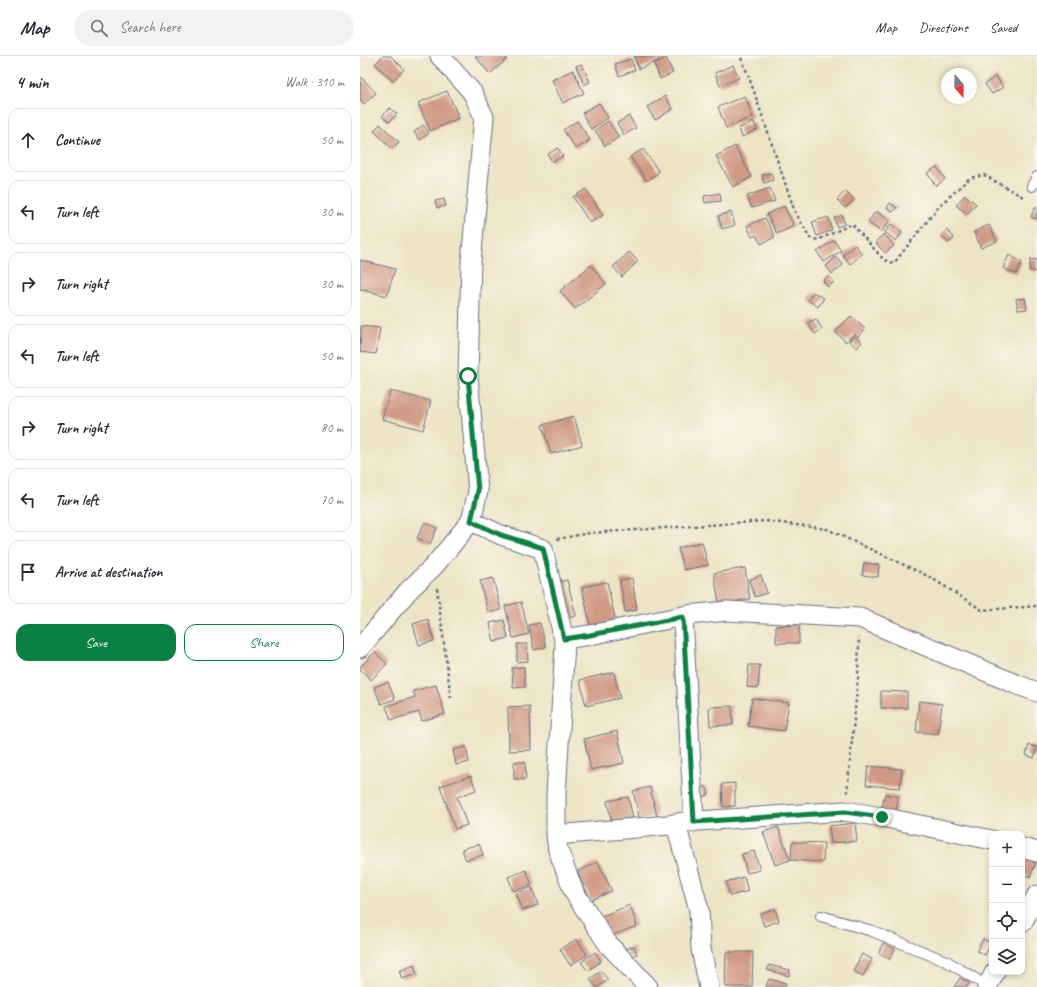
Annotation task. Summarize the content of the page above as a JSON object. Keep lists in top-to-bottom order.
{
  "north": "bottom",
  "page": {
    "header": "Map",
    "search": "Search here",
    "nav": ["Map", "Directions", "Saved"],
    "heading": ["4 min", "Walk · 310 m"],
    "list": [
      ["Continue", "50 m"],
      ["Turn left", "30 m"],
      ["Turn right", "30 m"],
      ["Turn left", "50 m"],
      ["Turn right", "80 m"],
      ["Turn left", "70 m"],
      "Arrive at destination"
    ],
    "buttons": ["Save", "Share"],
    "map_buttons": ["+", "−"]
  }
}
